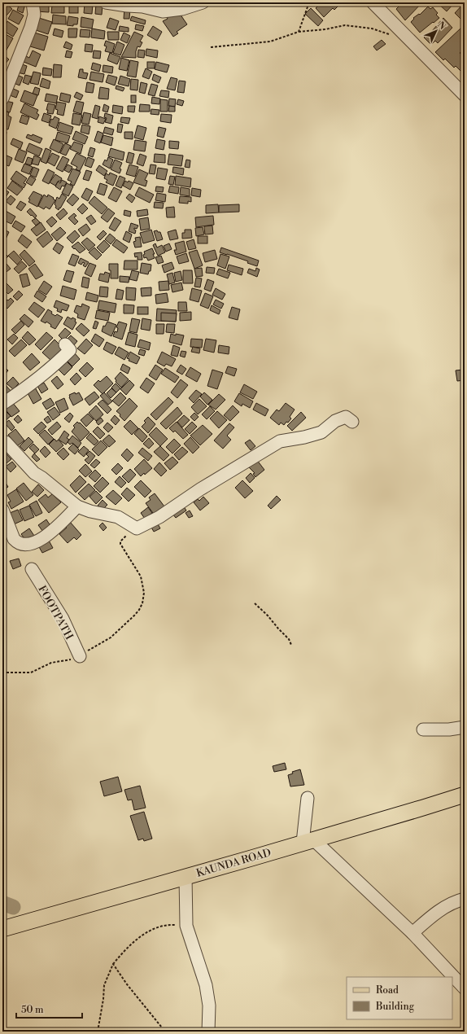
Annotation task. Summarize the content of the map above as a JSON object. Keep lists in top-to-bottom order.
{
  "streets": {
    "main road": ["KAUNDA ROAD"],
    "street": ["FOOTPATH"]
  },
  "legend": ["Road", "Building"],
  "scale_bar": "50 m",
  "north": "top right"
}
